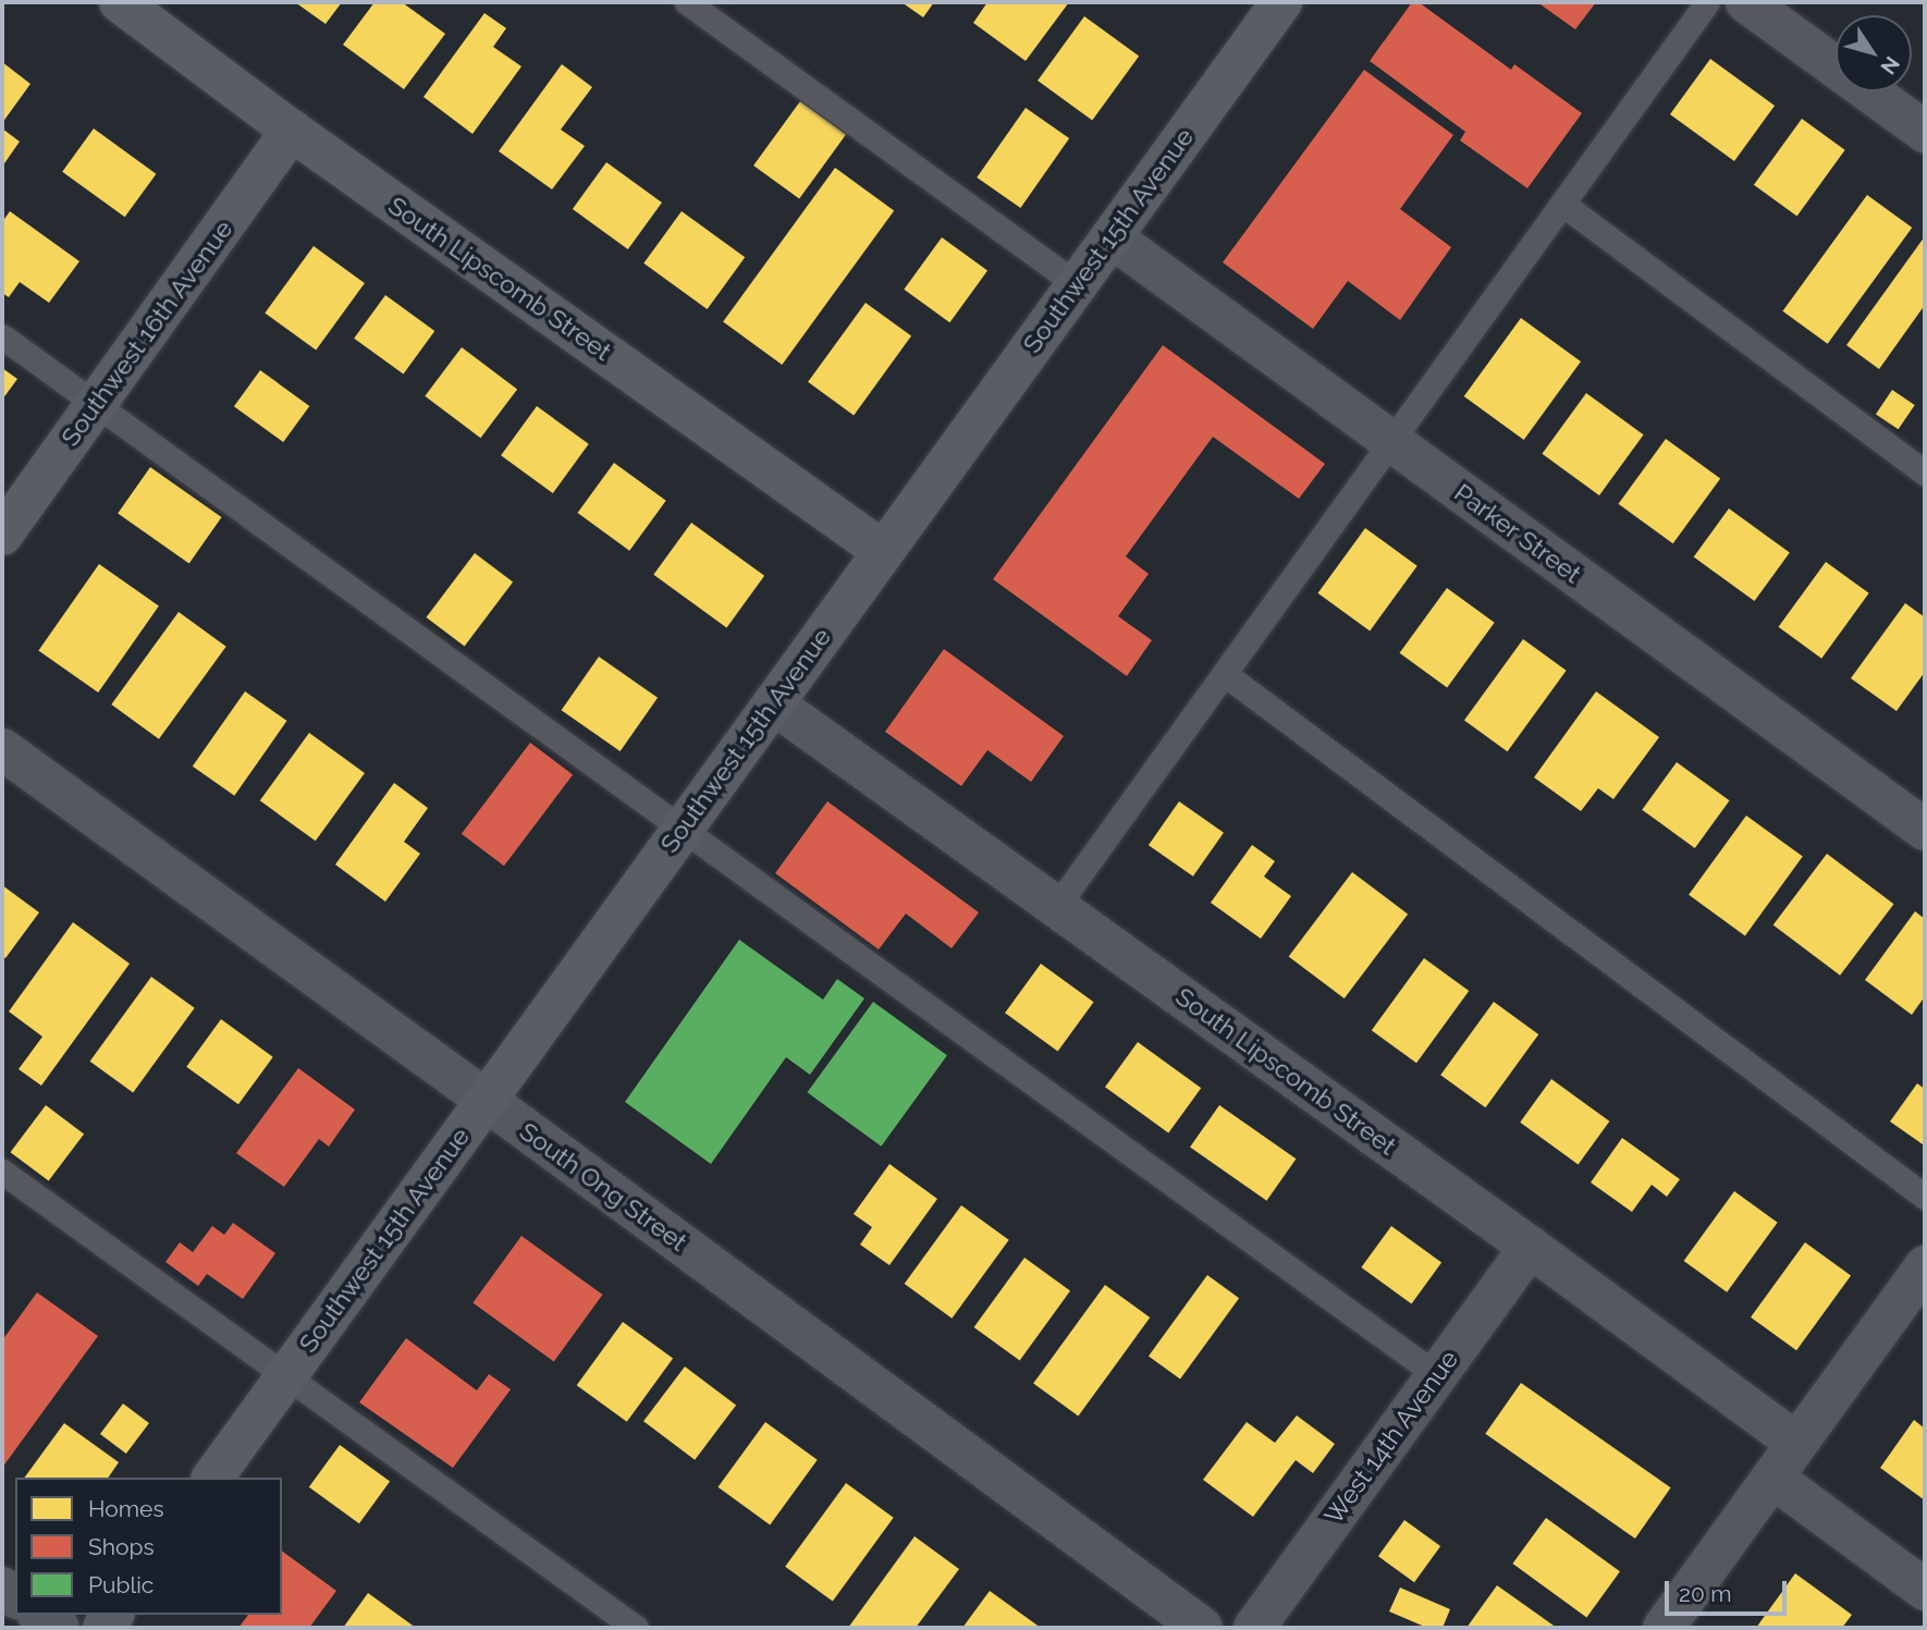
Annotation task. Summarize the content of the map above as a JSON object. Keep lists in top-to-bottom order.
{
  "streets": {
    "main road": ["Southwest 15th Avenue", "South Lipscomb Street", "Southwest 16th Avenue"],
    "street": ["Parker Street", "South Ong Street", "West 14th Avenue"]
  },
  "crossings": [
    ["Southwest 15th Avenue", "South Lipscomb Street"],
    ["Southwest 15th Avenue", "Parker Street"],
    ["Southwest 15th Avenue", "South Ong Street"],
    ["South Lipscomb Street", "Southwest 16th Avenue"],
    ["South Lipscomb Street", "West 14th Avenue"]
  ],
  "legend": ["Homes", "Shops", "Public"],
  "scale_bar": "20 m",
  "north": "bottom right"
}
